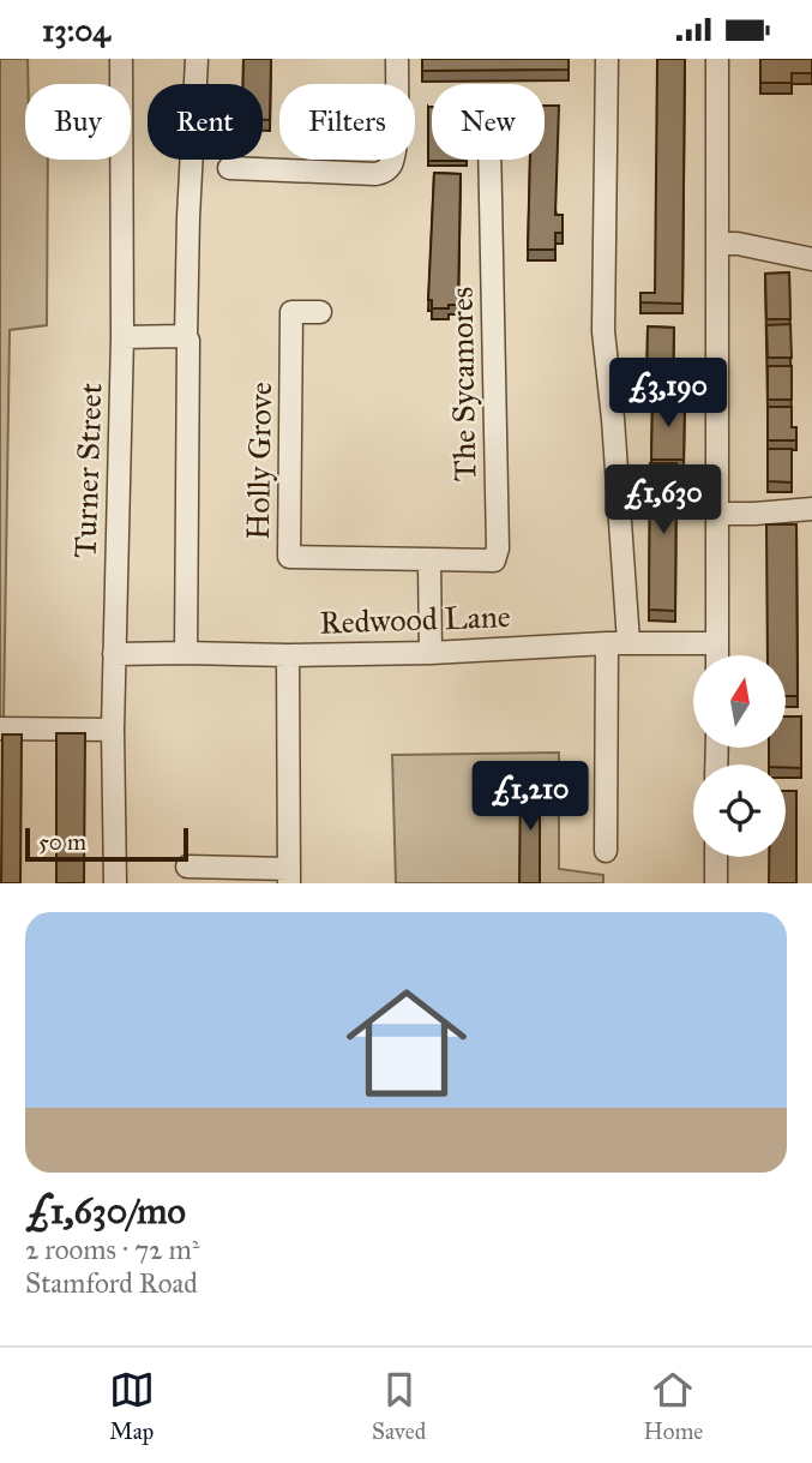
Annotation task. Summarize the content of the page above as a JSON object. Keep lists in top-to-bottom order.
{
  "streets": {
    "street": [
      "The Sycamores",
      "Holly Grove",
      "Turner Street",
      "Redwood Lane"
    ]
  },
  "crossings": [
    ["The Sycamores", "Holly Grove"],
    ["Turner Street", "Redwood Lane"]
  ],
  "scale_bar": "50 m",
  "north": "top",
  "page": {
    "status": "13:04",
    "chip": [
      "Buy",
      "Rent",
      "Filters",
      "New"
    ],
    "price": ["£3,190", "£1,630", "£1,210"],
    "scale": "50 m",
    "list": [
      {
        "name": "£1,630/mo",
        "note": "2 rooms · 72 m² · Stamford Road"
      }
    ],
    "tabs": ["Map", "Saved", "Home"]
  }
}
